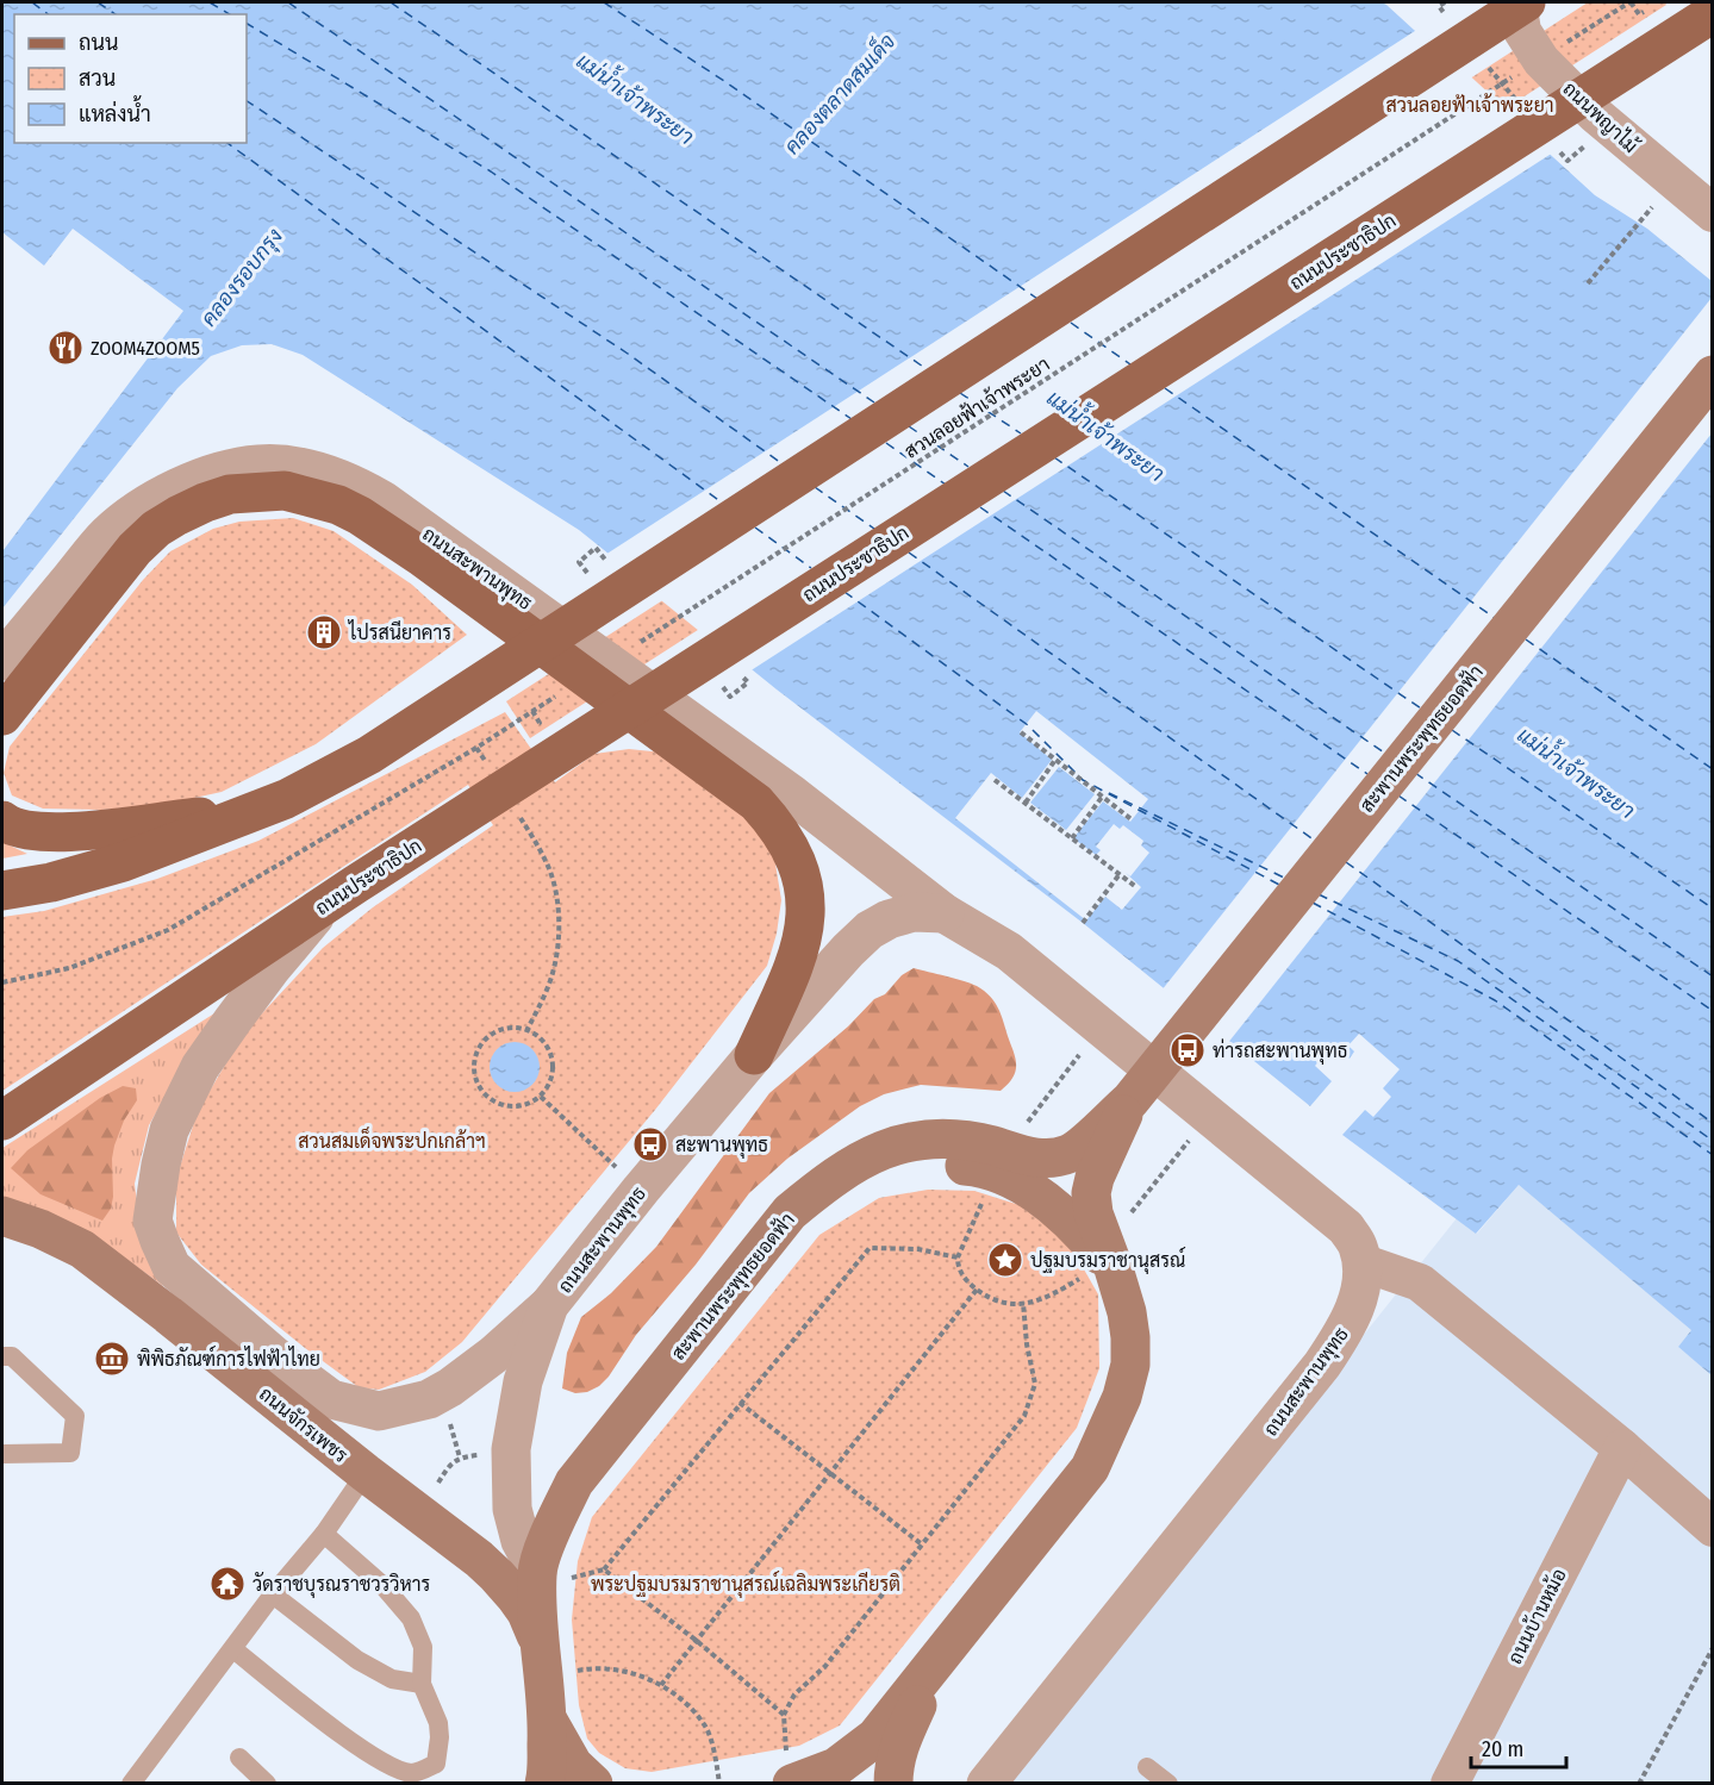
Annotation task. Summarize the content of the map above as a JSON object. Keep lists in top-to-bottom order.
{
  "streets": {
    "main road": ["ถนนประชาธิปก", "สะพานพระพุทธยอดฟ้า", "ถนนจักรเพชร"],
    "street": ["ถนนพญาไม้", "ถนนสะพานพุทธ", "ถนนบ้านหม้อ"],
    "path": ["สวนลอยฟ้าเจ้าพระยา"]
  },
  "crossings": [
    ["ถนนสะพานพุทธ", "สะพานพระพุทธยอดฟ้า"],
    ["ถนนสะพานพุทธ", "ถนนจักรเพชร"],
    ["สะพานพระพุทธยอดฟ้า", "ถนนจักรเพชร"]
  ],
  "water": ["คลองตลาดสมเด็จ", "แม่น้ำเจ้าพระยา", "คลองรอบกรุง"],
  "parks": ["สวนลอยฟ้าเจ้าพระยา", "สวนสมเด็จพระปกเกล้าฯ", "พระปฐมบรมราชานุสรณ์เฉลิมพระเกียรติ"],
  "places": {
    "restaurant": ["ZOOM4ZOOM5"],
    "building": ["ไปรสนียาคาร"],
    "bus stop": ["ท่ารถสะพานพุทธ", "สะพานพุทธ"],
    "place": ["ปฐมบรมราชานุสรณ์"],
    "museum": ["พิพิธภัณฑ์การไฟฟ้าไทย"],
    "temple": ["วัดราชบุรณราชวรวิหาร"]
  },
  "legend": ["ถนน", "สวน", "แหล่งน้ำ"],
  "scale_bar": "20 m"
}
